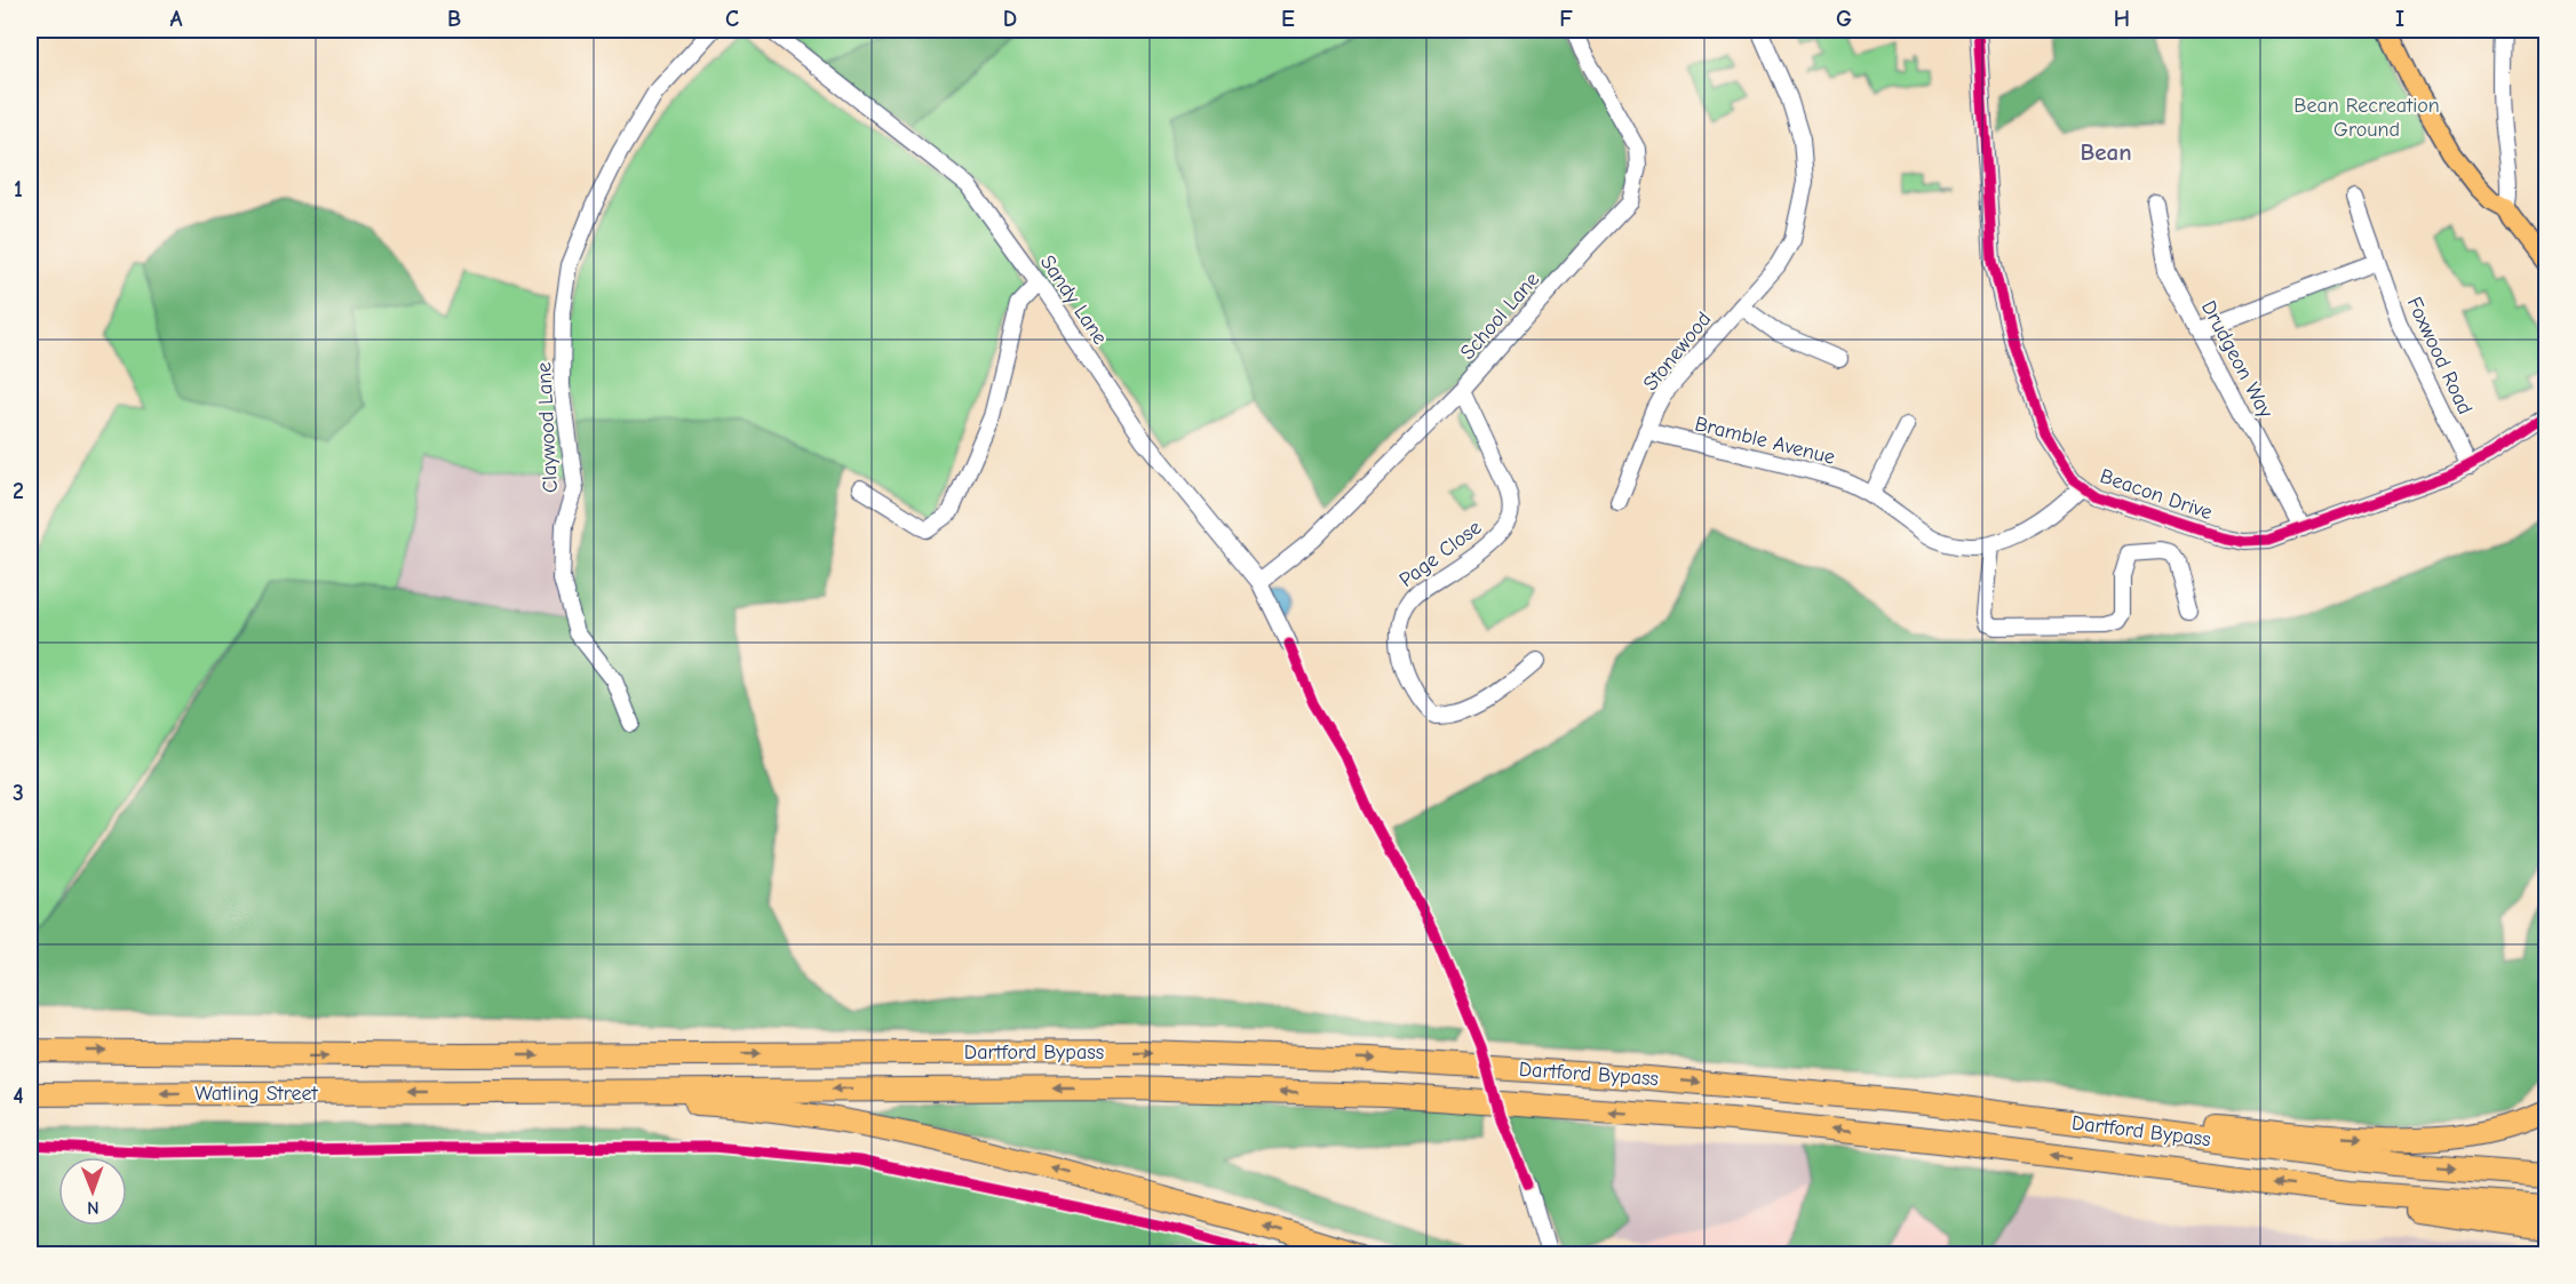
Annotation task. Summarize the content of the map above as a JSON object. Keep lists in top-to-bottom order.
{
  "streets": {
    "highway": ["Dartford Bypass", "Watling Street"],
    "street": [
      "Sandy Lane",
      "School Lane",
      "Stonewood",
      "Foxwood Road",
      "Drudgeon Way",
      "Claywood Lane",
      "Bramble Avenue",
      "Beacon Drive",
      "Page Close"
    ]
  },
  "crossings": [
    ["Sandy Lane", "School Lane"],
    ["School Lane", "Page Close"],
    ["Stonewood", "Bramble Avenue"],
    ["Foxwood Road", "Beacon Drive"],
    ["Drudgeon Way", "Beacon Drive"],
    ["Bramble Avenue", "Beacon Drive"],
    ["Dartford Bypass", "Watling Street"]
  ],
  "districts": ["Bean"],
  "parks": ["Bean Recreation Ground"],
  "north": "bottom",
  "grid": {
    "columns": [
      "A",
      "B",
      "C",
      "D",
      "E",
      "F",
      "G",
      "H",
      "I"
    ],
    "rows": [
      "1",
      "2",
      "3",
      "4"
    ]
  }
}
